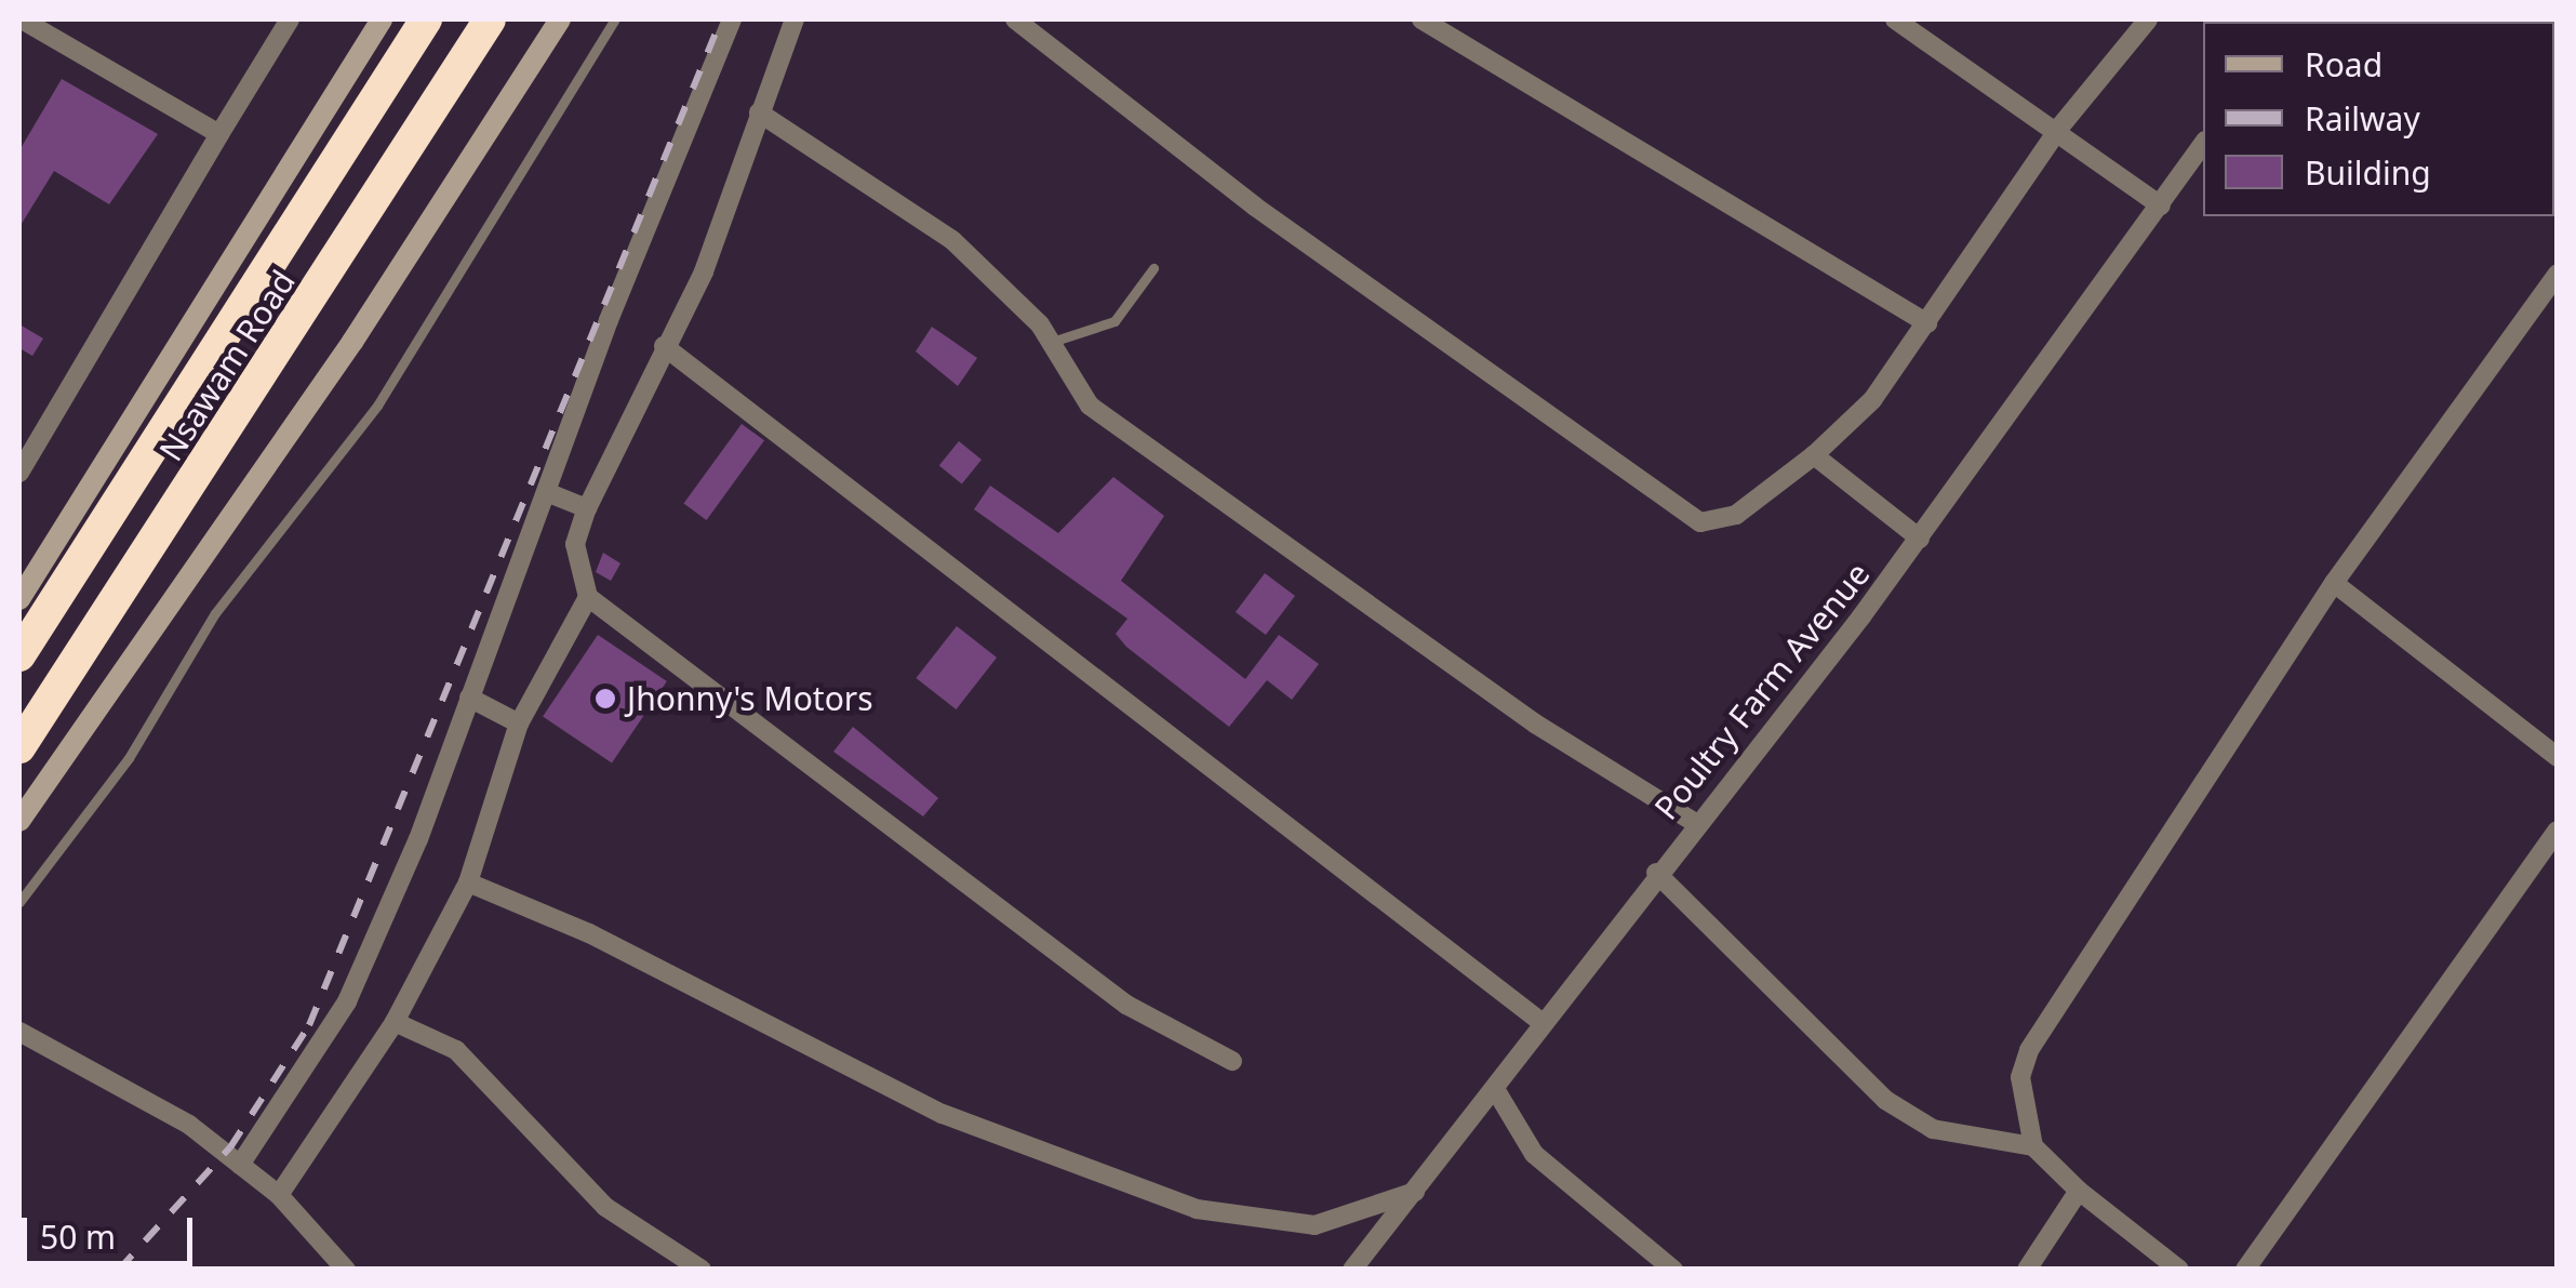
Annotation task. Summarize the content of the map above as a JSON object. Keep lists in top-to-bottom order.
{
  "streets": {
    "highway": ["Nsawam Road"],
    "street": ["Poultry Farm Avenue"]
  },
  "places": ["Jhonny's Motors"],
  "legend": ["Road", "Railway", "Building"],
  "scale_bar": "50 m"
}
